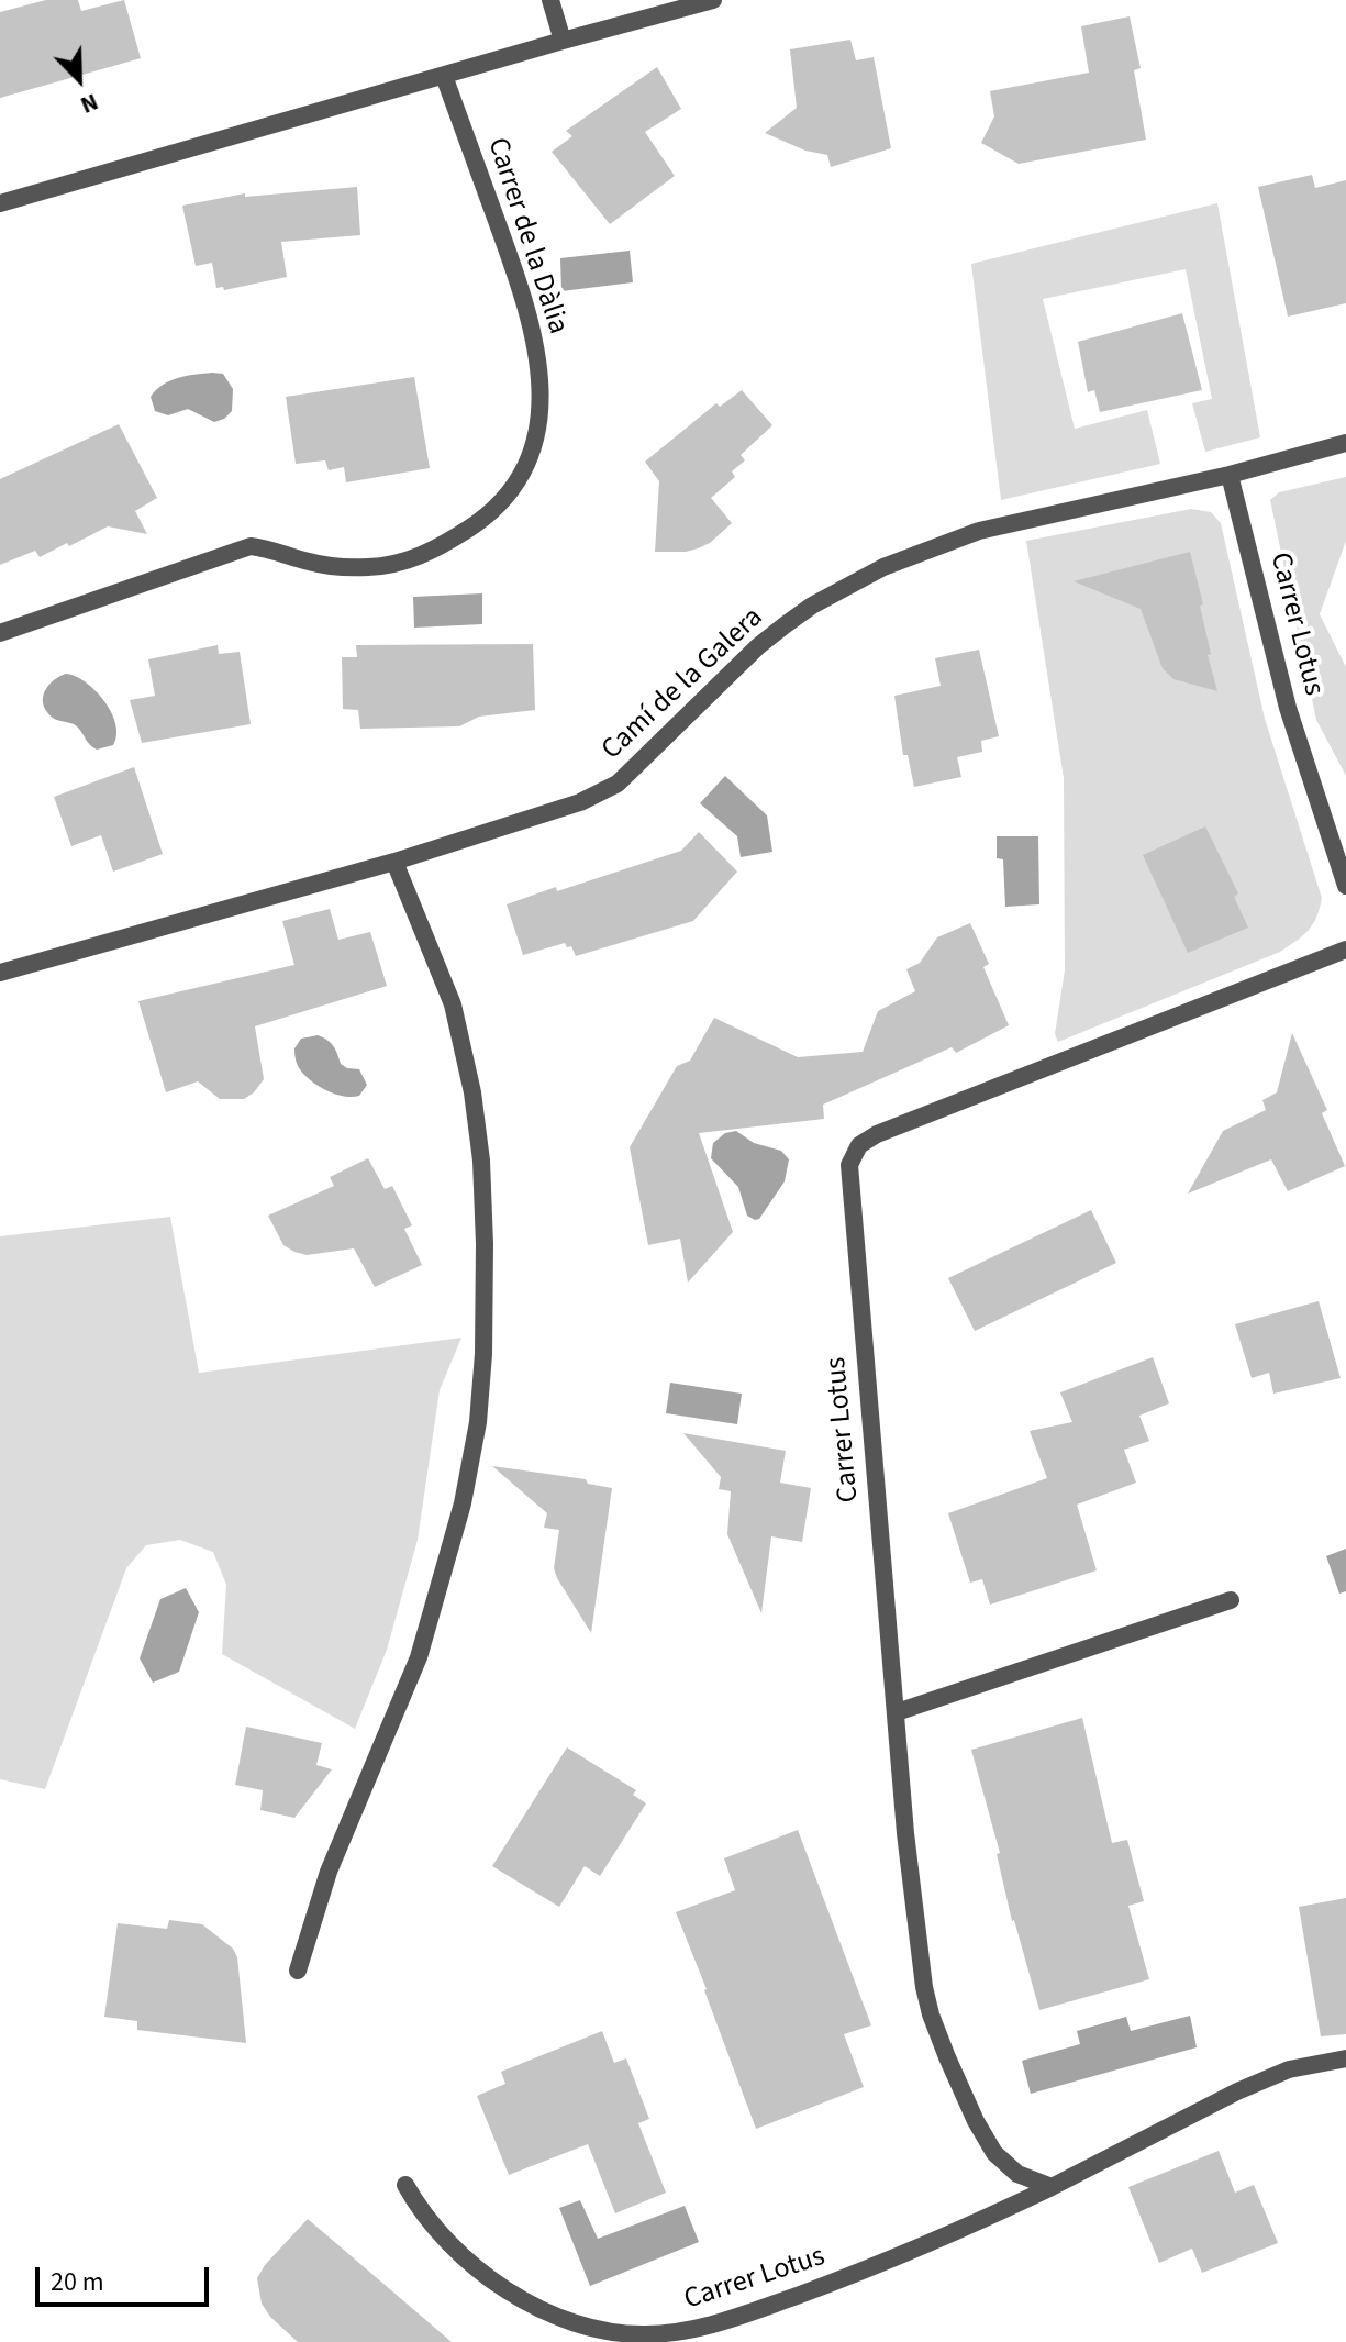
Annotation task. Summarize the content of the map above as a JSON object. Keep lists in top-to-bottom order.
{
  "streets": {
    "street": ["Carrer de la Dàlia", "Carrer Lotus", "Camí de la Galera"]
  },
  "crossings": [
    ["Carrer Lotus", "Camí de la Galera"]
  ],
  "scale_bar": "20 m",
  "north": "bottom right"
}
